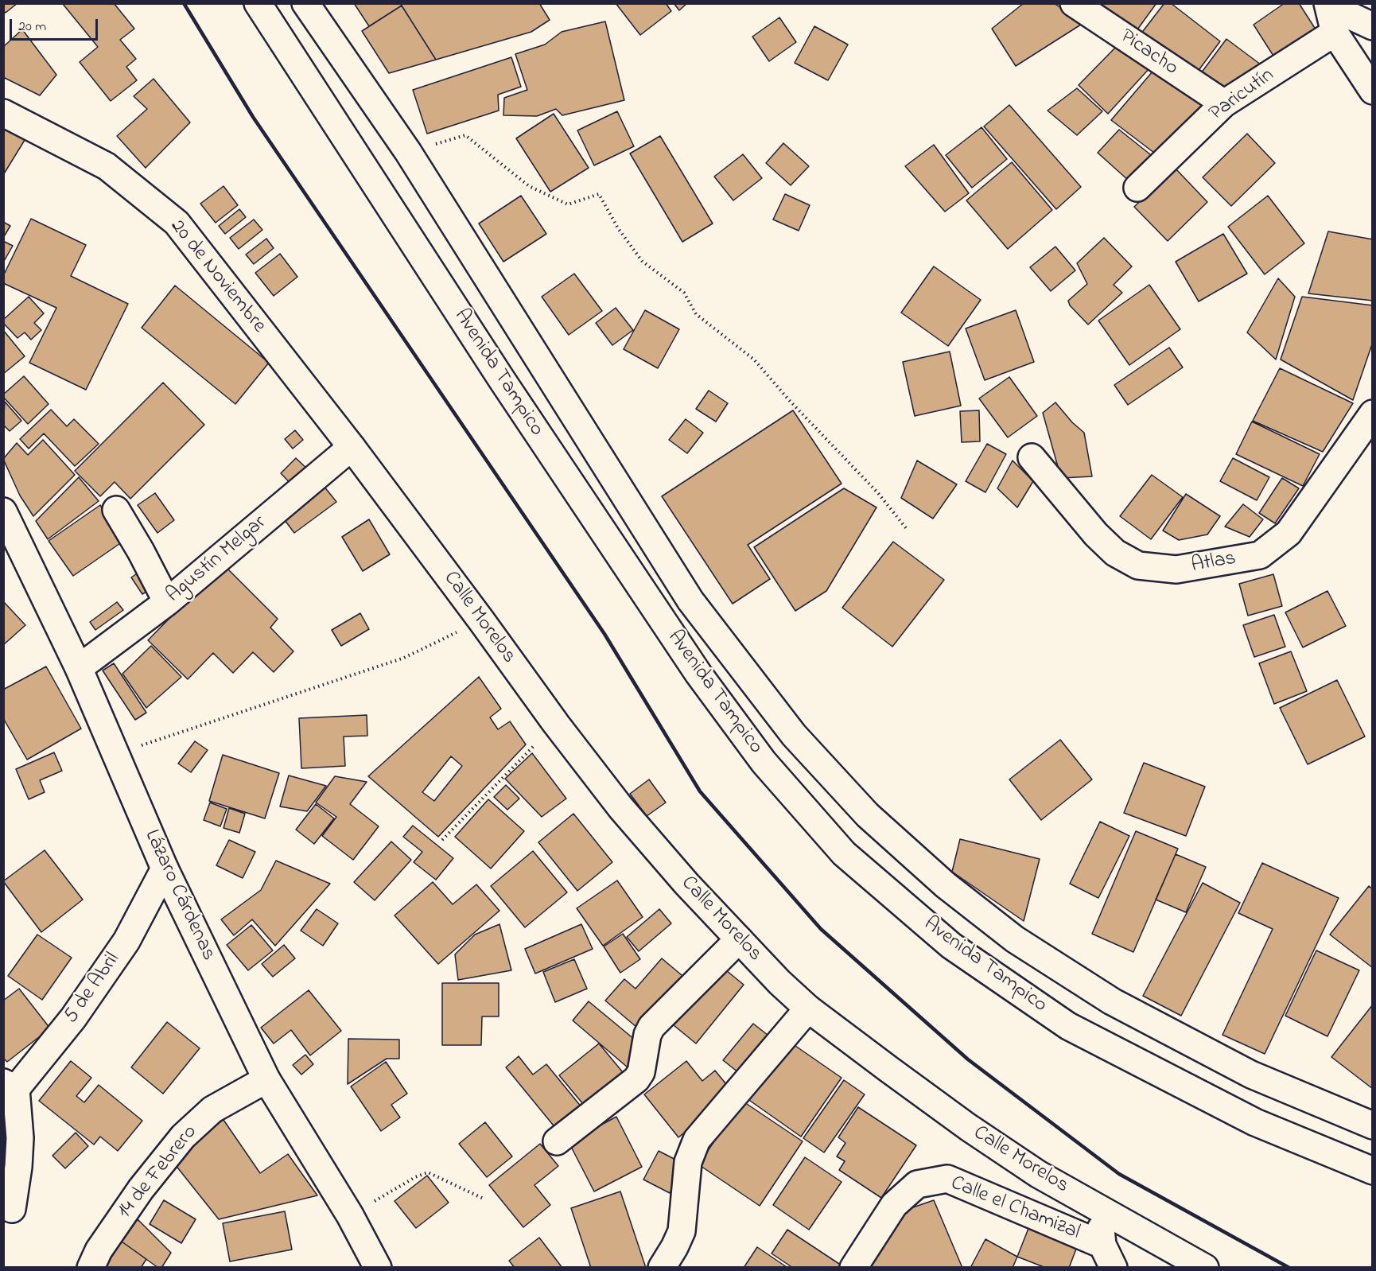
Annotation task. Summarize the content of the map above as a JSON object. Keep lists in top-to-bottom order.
{
  "streets": {
    "street": [
      "Picacho",
      "Paricutín",
      "20 de Noviembre",
      "Avenida Tampico",
      "Agustín Melgar",
      "Atlas",
      "Calle Morelos",
      "Lázaro Cárdenas",
      "5 de Abril",
      "14 de Febrero",
      "Calle el Chamizal"
    ]
  },
  "crossings": [
    ["Picacho", "Paricutín"],
    ["20 de Noviembre", "Agustín Melgar"],
    ["20 de Noviembre", "Calle Morelos"],
    ["Agustín Melgar", "Calle Morelos"],
    ["Agustín Melgar", "Lázaro Cárdenas"],
    ["Lázaro Cárdenas", "5 de Abril"],
    ["Lázaro Cárdenas", "14 de Febrero"]
  ],
  "scale_bar": "20 m"
}
